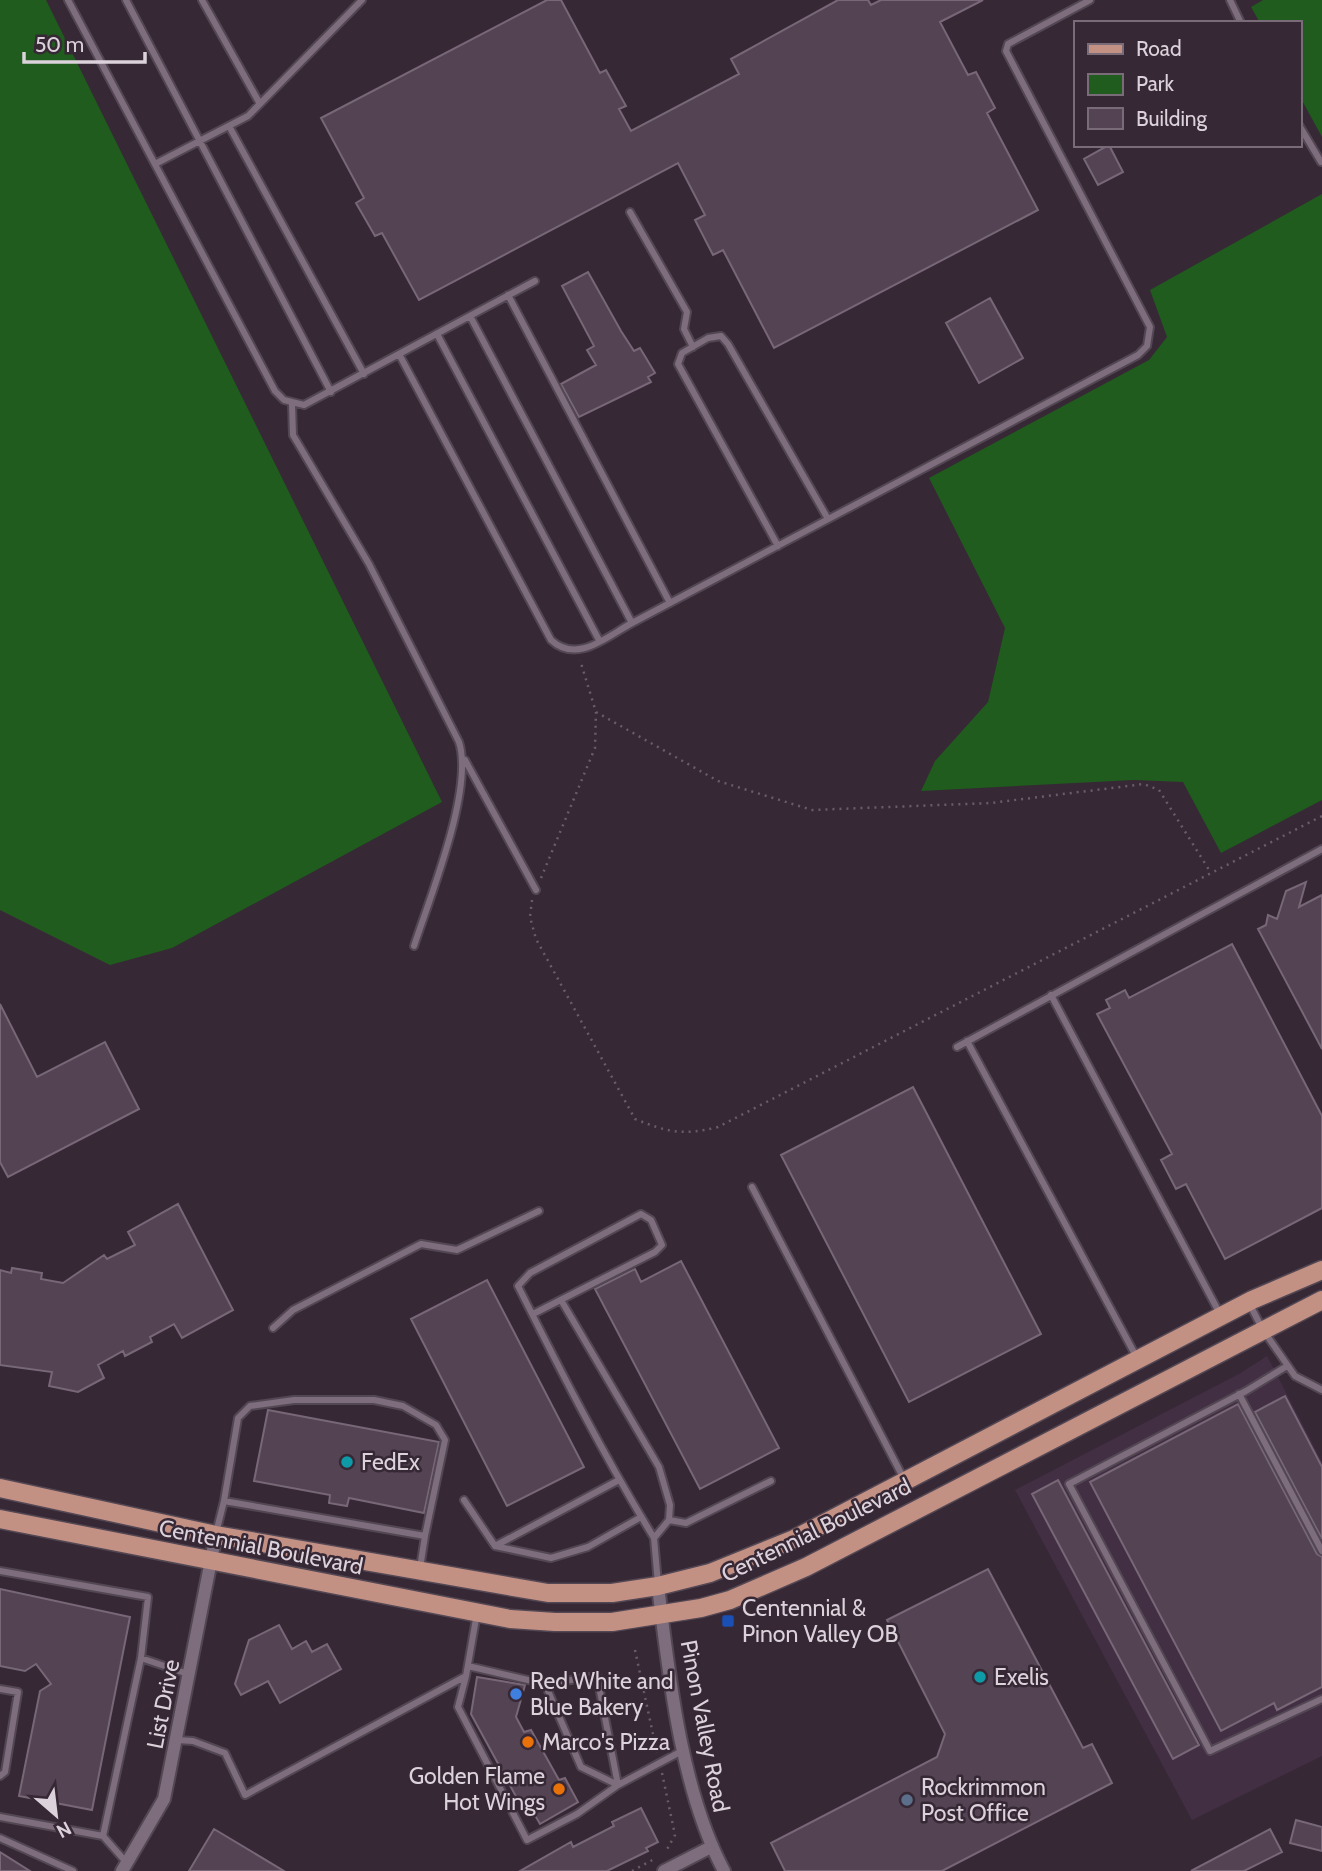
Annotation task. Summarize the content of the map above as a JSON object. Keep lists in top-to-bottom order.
{
  "streets": {
    "main road": ["Centennial Boulevard"],
    "street": ["List Drive", "Pinon Valley Road"]
  },
  "crossings": [
    ["Centennial Boulevard", "List Drive"],
    ["Centennial Boulevard", "Pinon Valley Road"]
  ],
  "places": {
    "other": [
      "FedEx",
      "Exelis",
      "Red White and Blue Bakery",
      "Marco's Pizza",
      "Golden Flame Hot Wings",
      "Rockrimmon Post Office"
    ],
    "transit": ["Centennial & Pinon Valley OB"]
  },
  "legend": ["Road", "Park", "Building"],
  "scale_bar": "50 m",
  "north": "bottom right"
}
